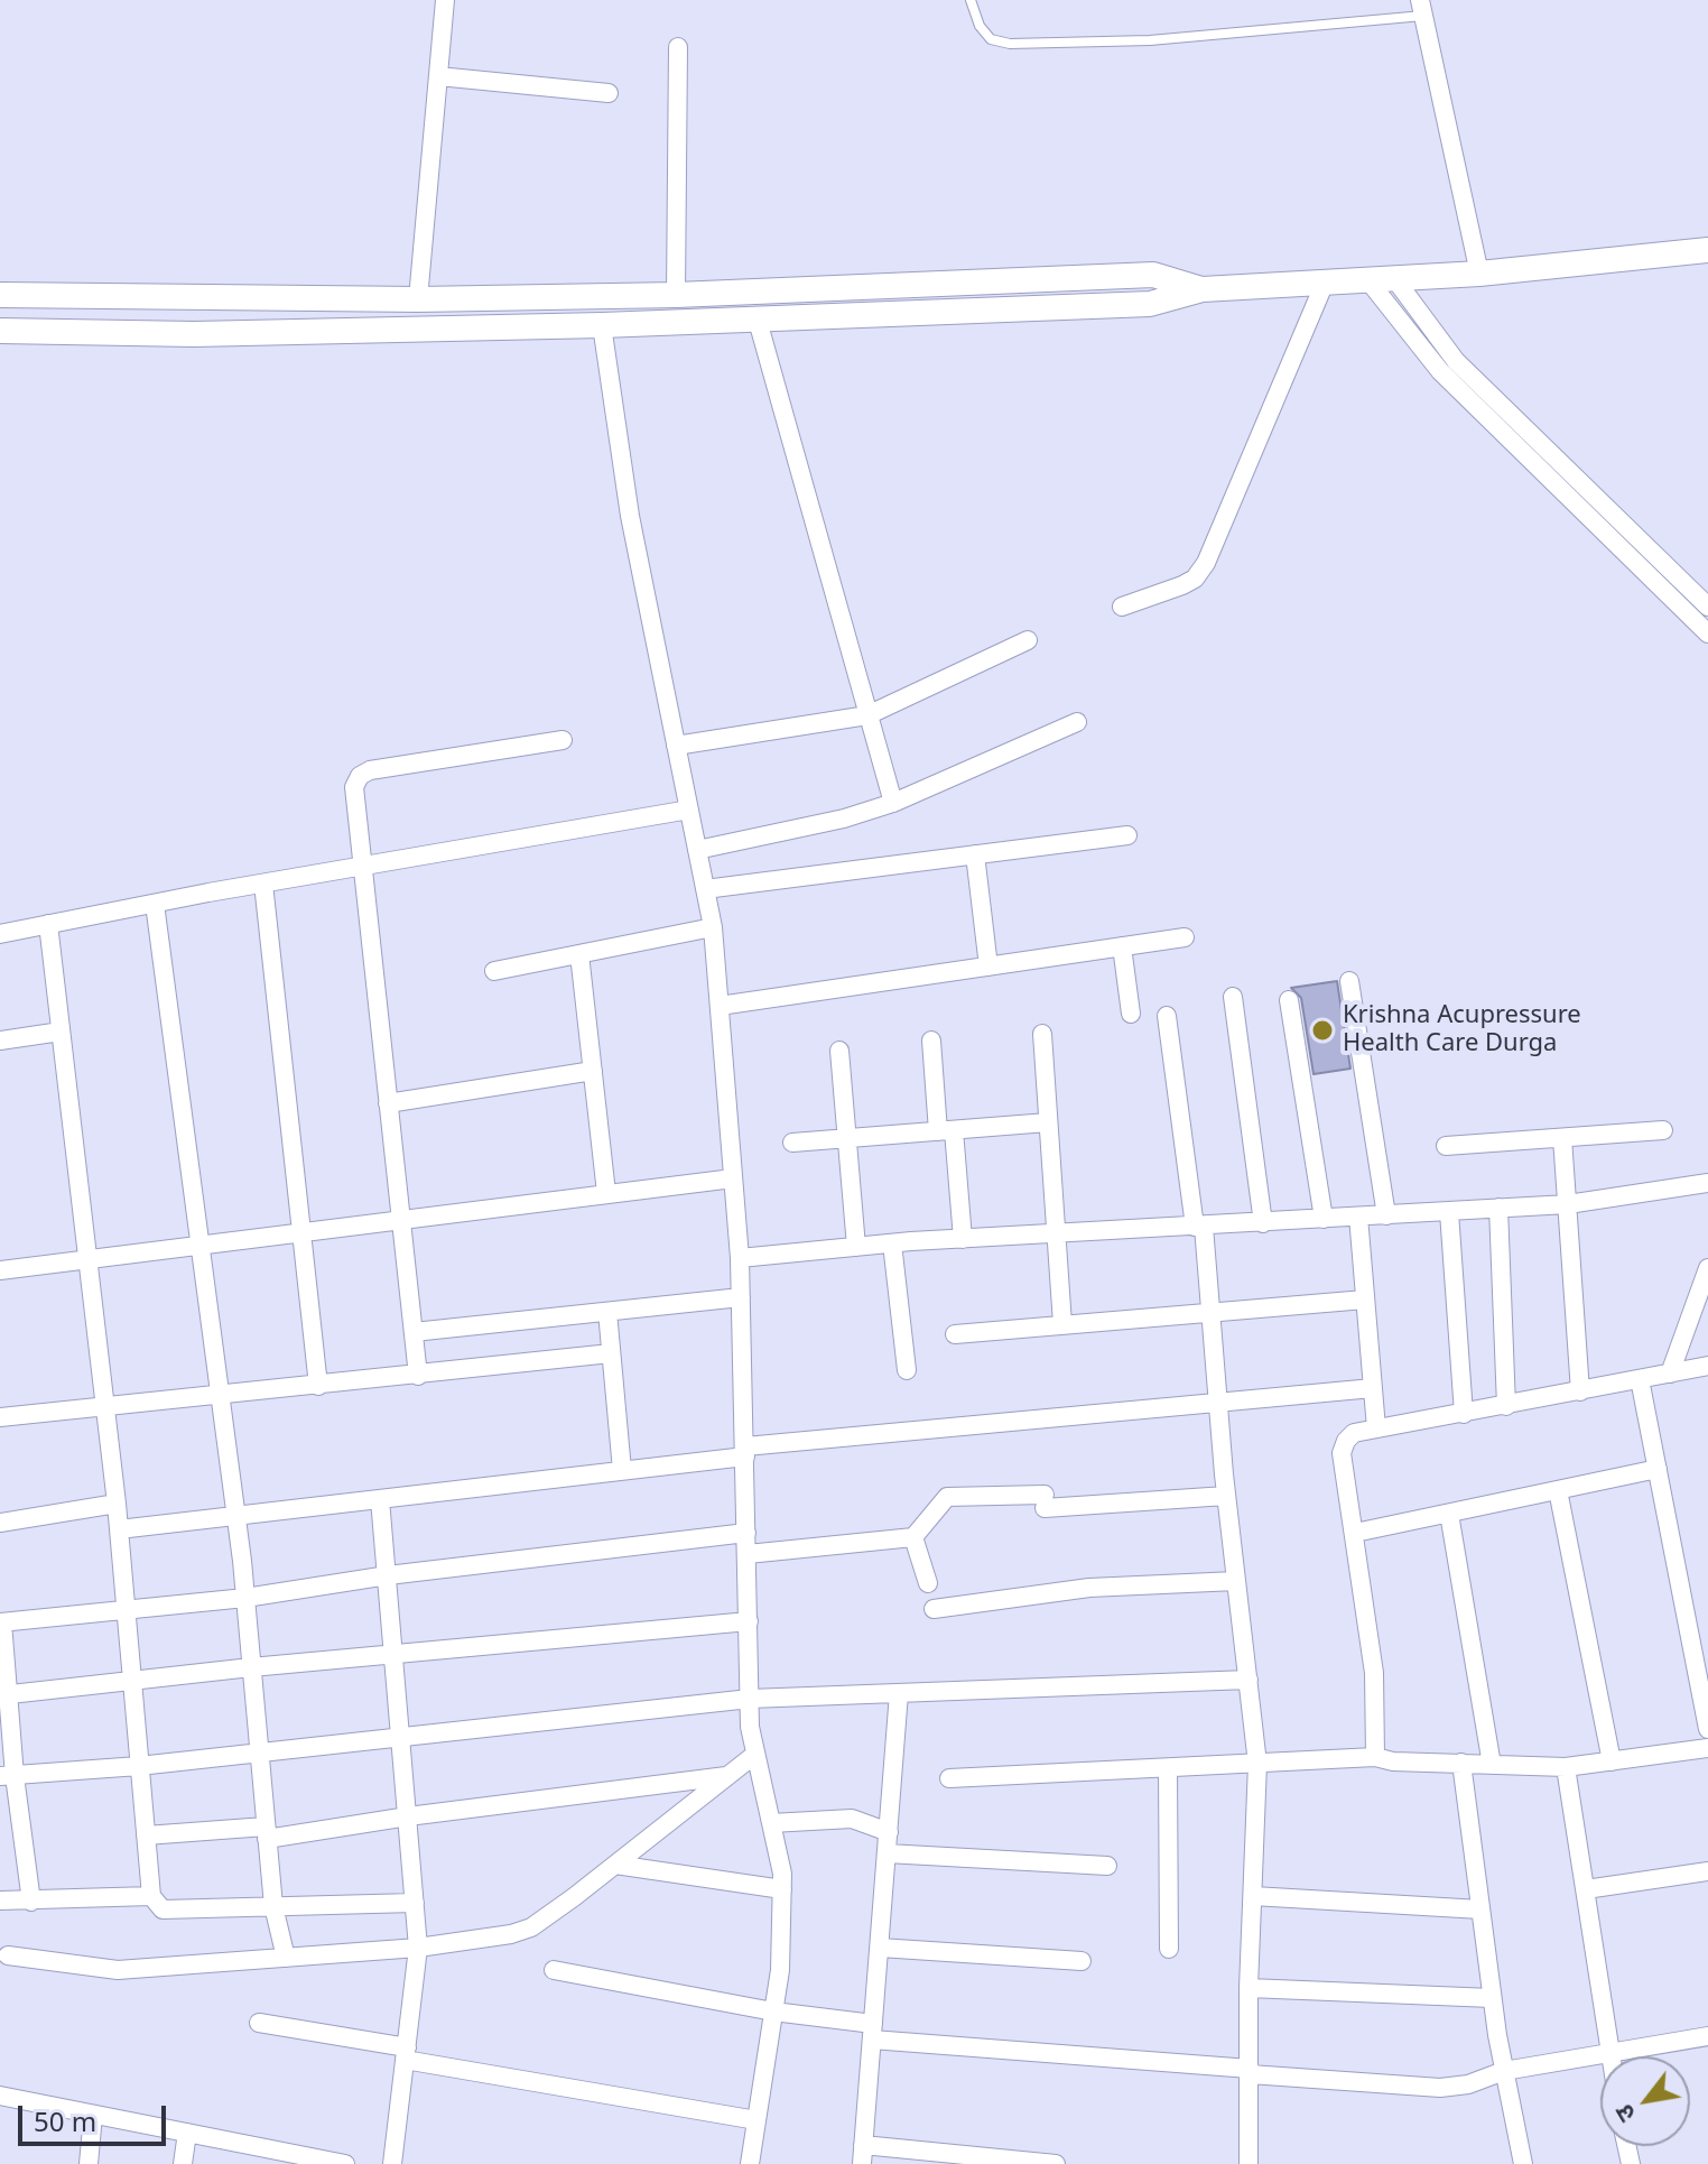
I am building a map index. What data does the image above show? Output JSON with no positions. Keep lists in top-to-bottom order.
{
  "places": ["Krishna Acupressure Health Care Durga"],
  "scale_bar": "50 m",
  "north": "bottom left"
}
